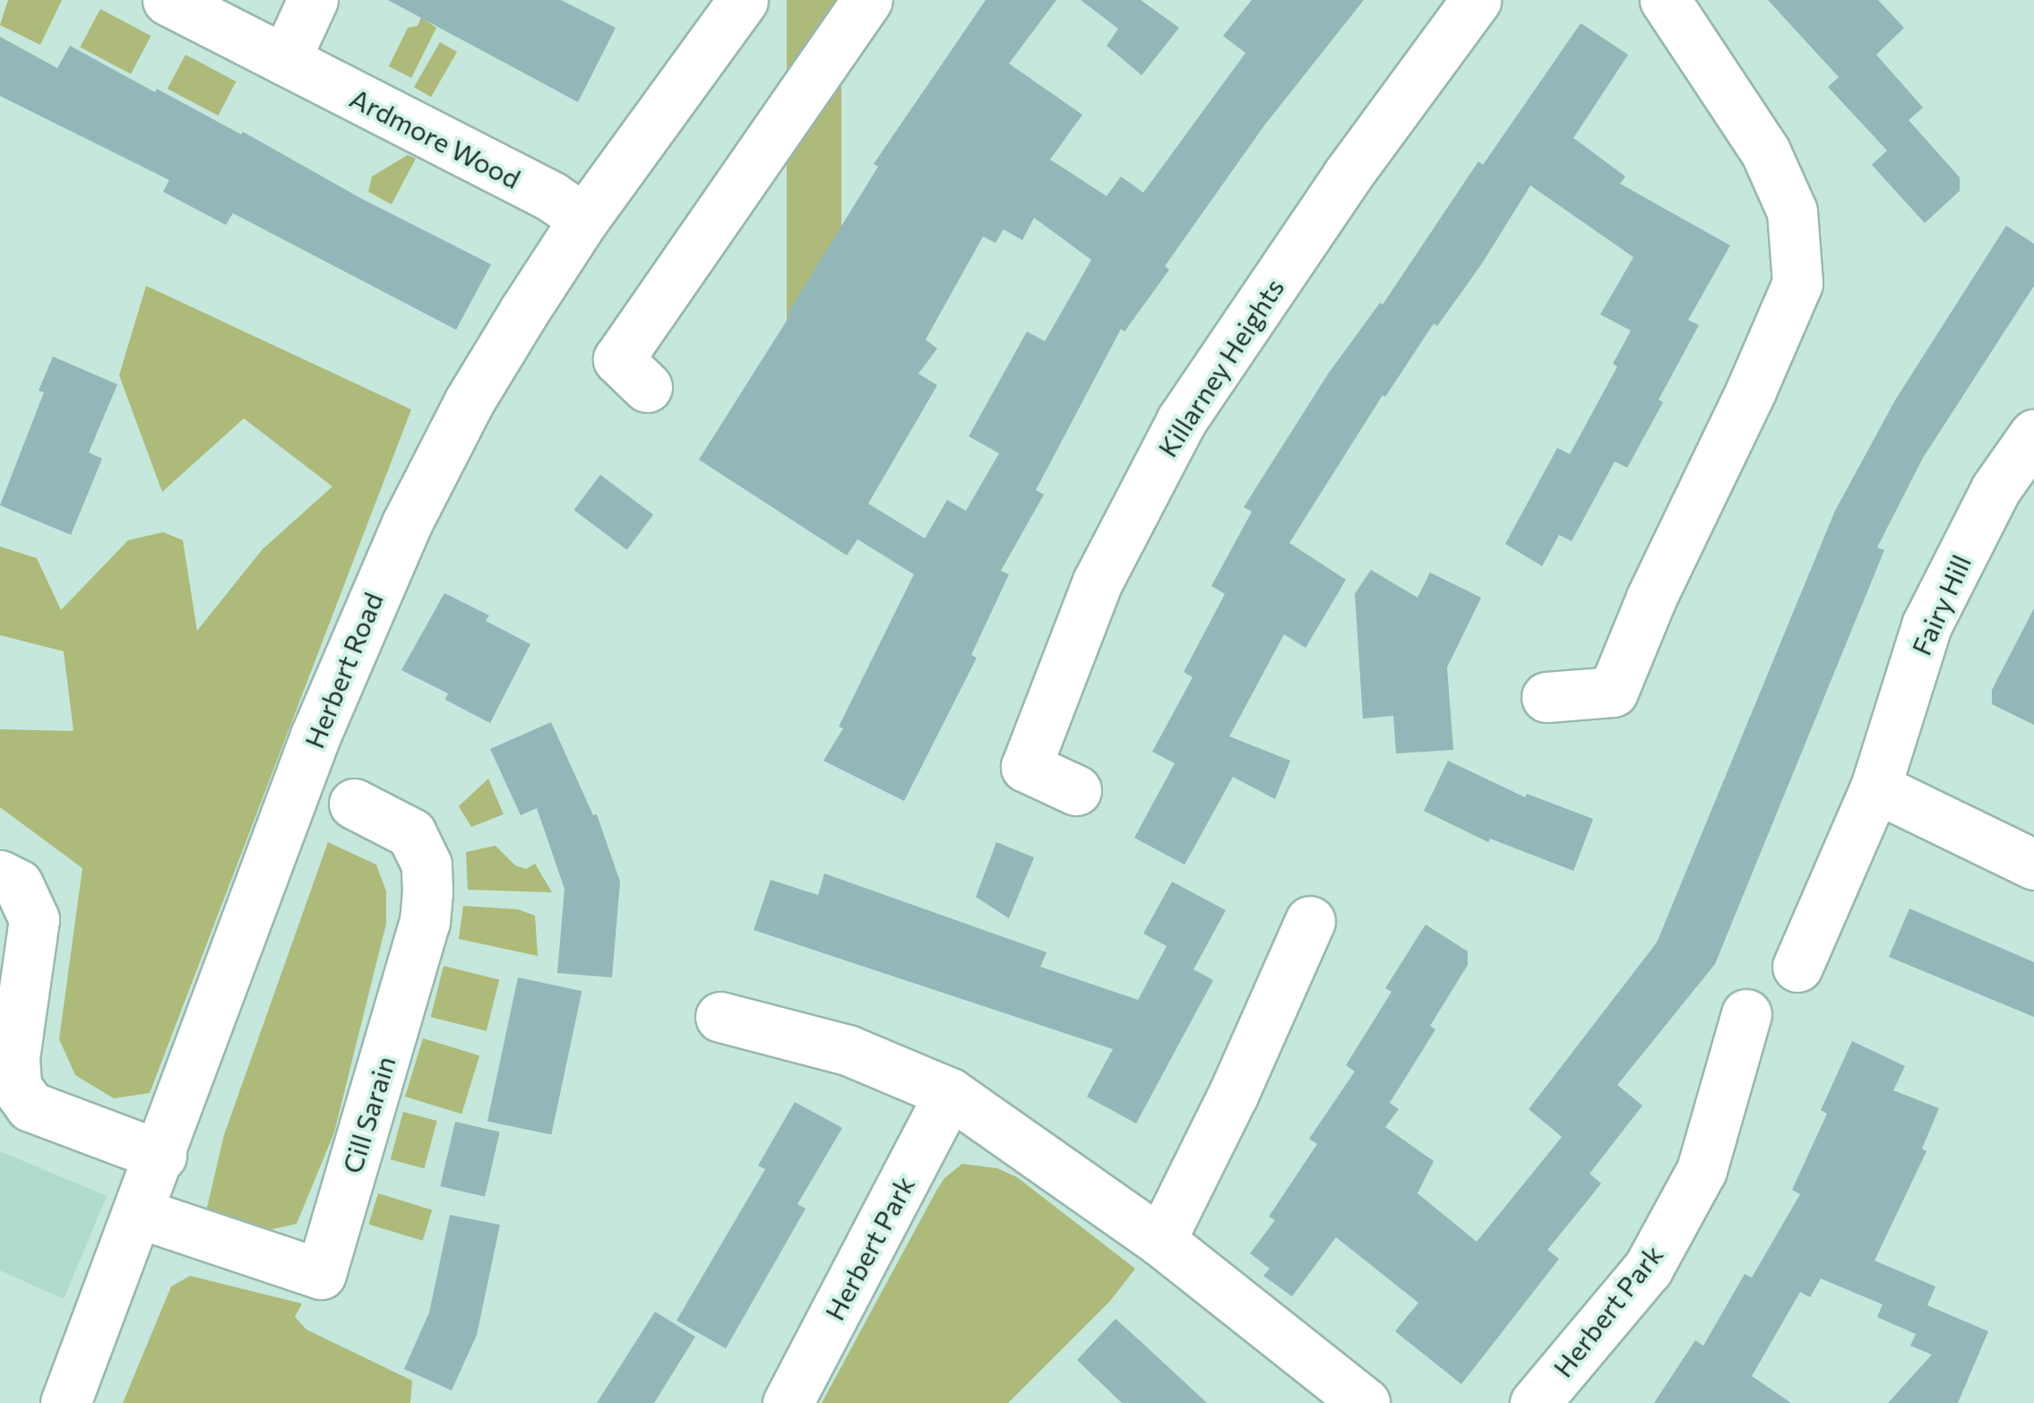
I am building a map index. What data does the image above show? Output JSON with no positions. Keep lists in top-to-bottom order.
{
  "streets": {
    "street": [
      "Ardmore Wood",
      "Killarney Heights",
      "Fairy Hill",
      "Herbert Road",
      "Cill Sarain",
      "Herbert Park"
    ]
  },
  "crossings": [
    ["Ardmore Wood", "Herbert Road"],
    ["Herbert Road", "Cill Sarain"]
  ]
}
